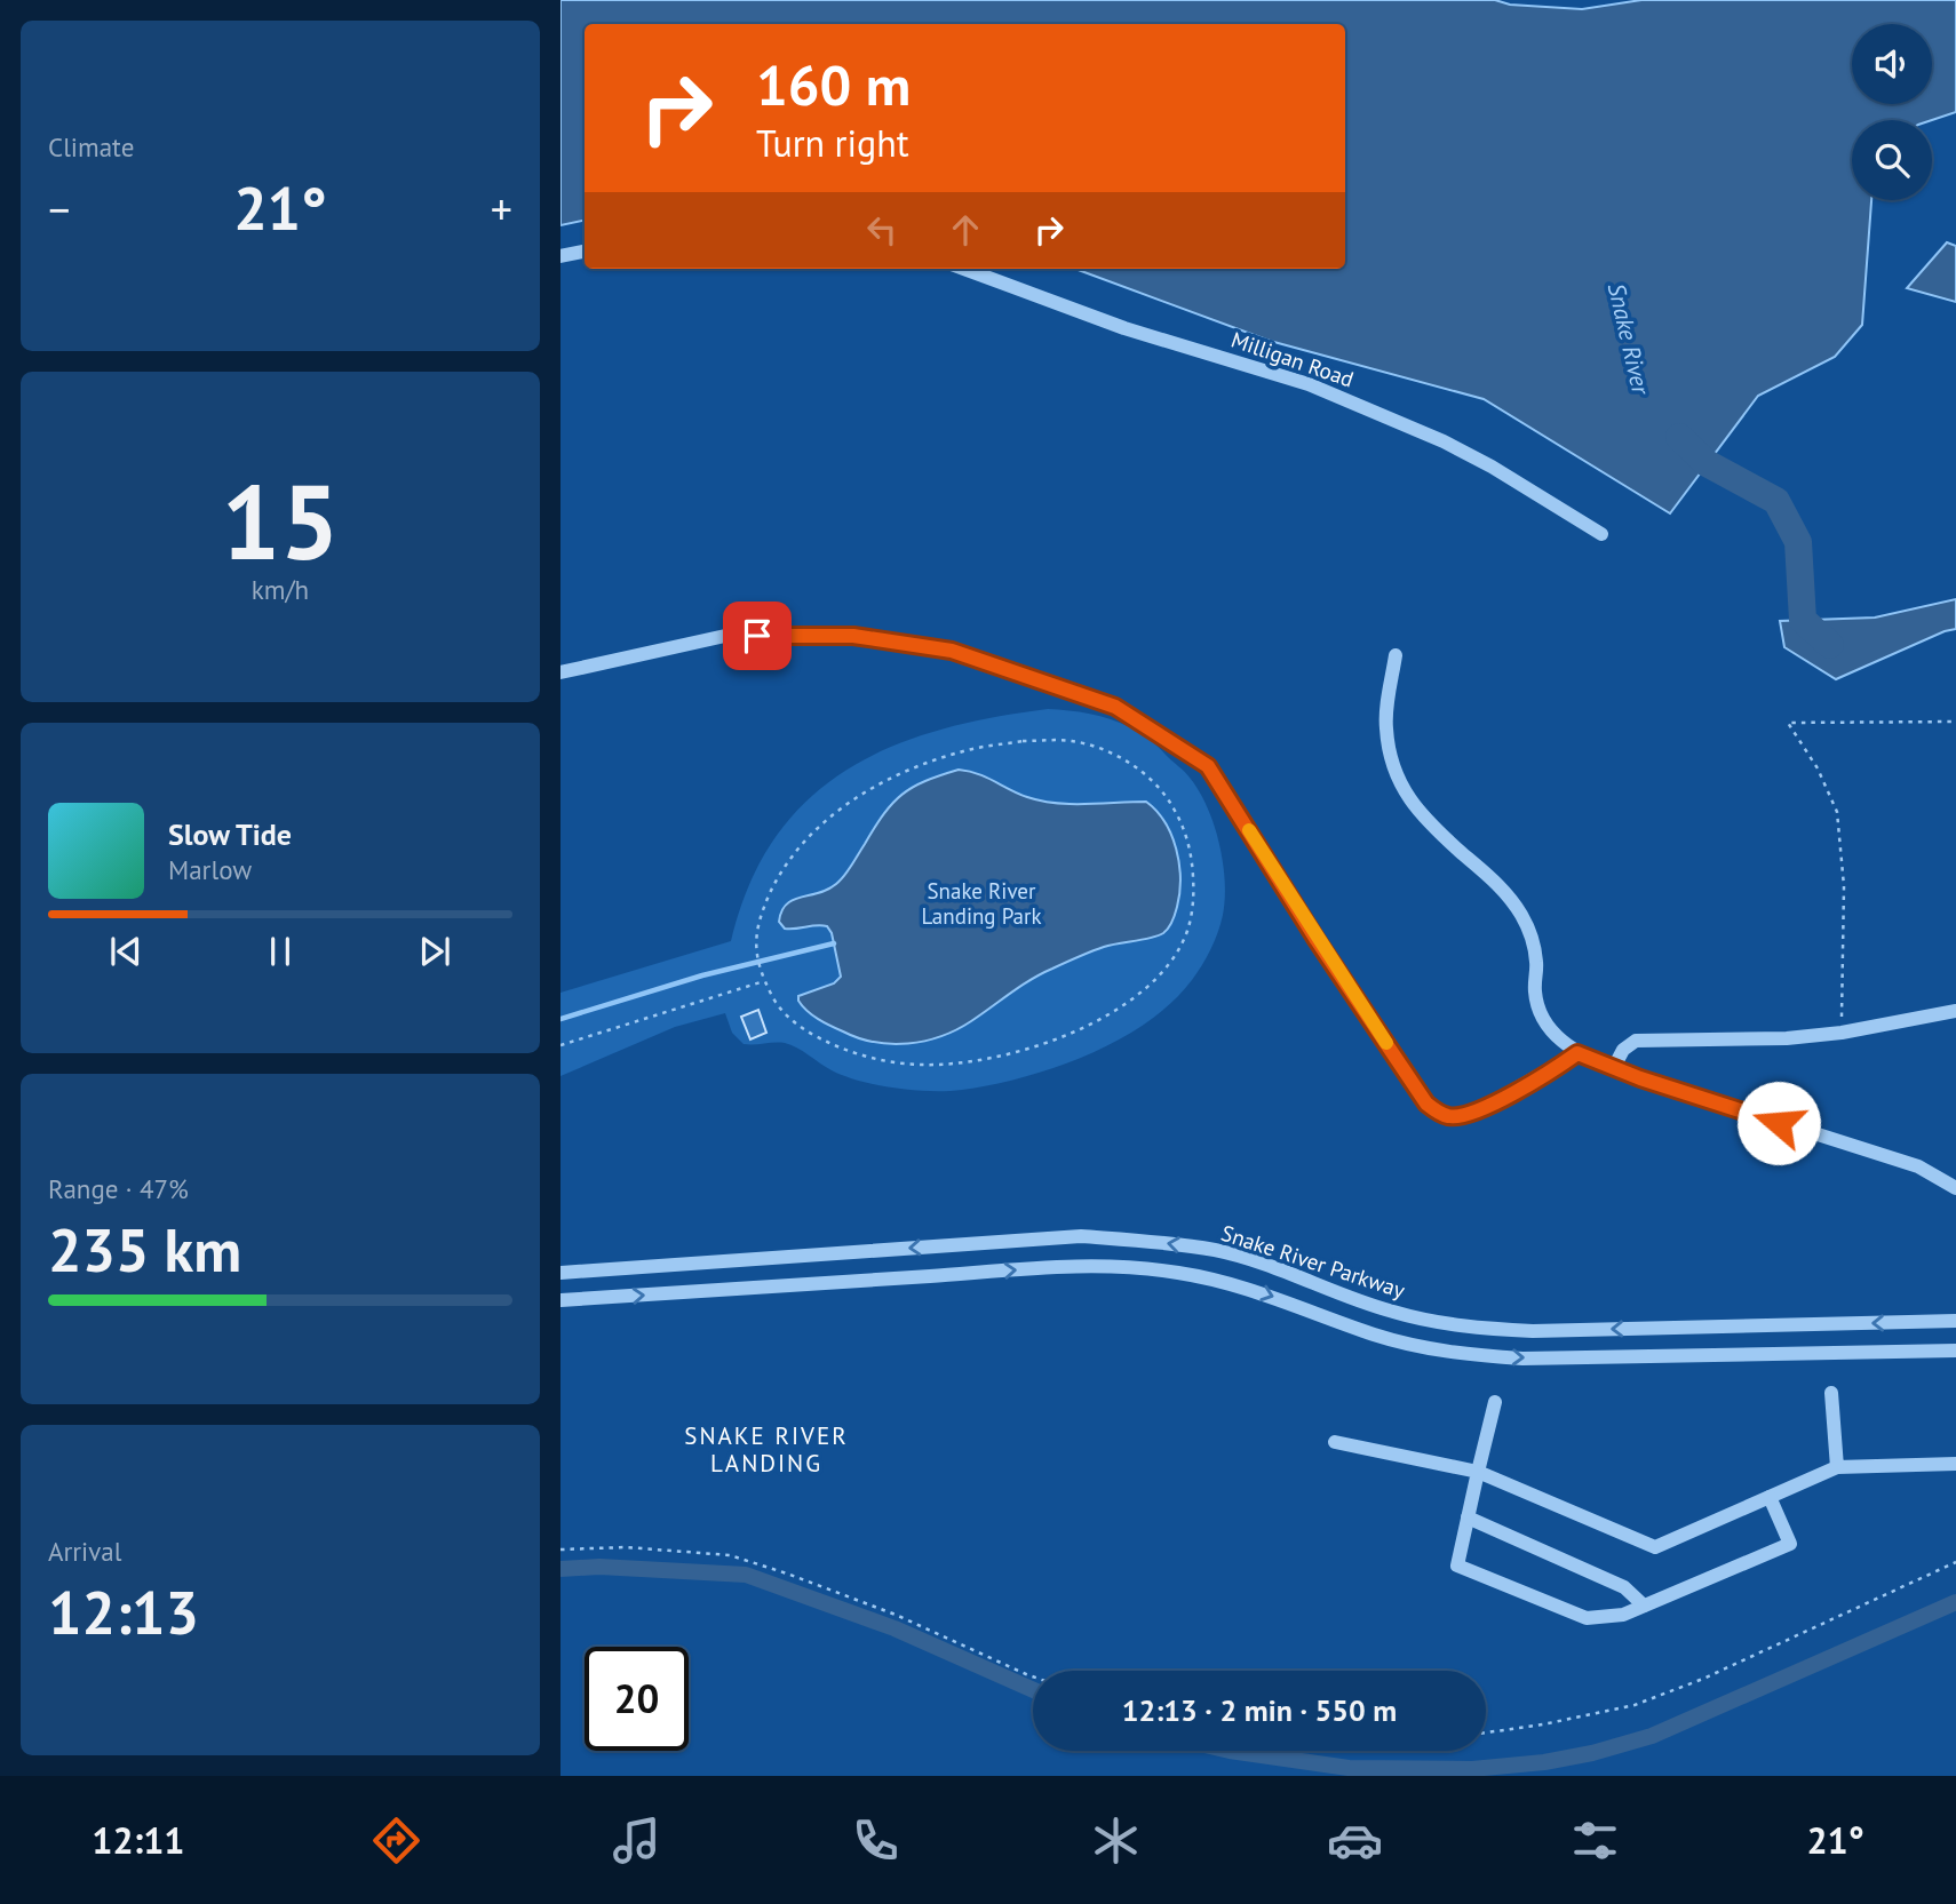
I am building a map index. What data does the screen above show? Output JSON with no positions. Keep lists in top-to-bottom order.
{
  "streets": {
    "street": ["Milligan Road", "Snake River Parkway"]
  },
  "districts": ["SNAKE RIVER LANDING"],
  "water": ["Snake River"],
  "parks": ["Snake River Landing Park"],
  "page": {
    "tile": [
      "Climate",
      ["15", "km/h"],
      ["Range · 47%", "235 km"],
      ["Arrival", "12:13"]
    ],
    "turn": ["160 m", "Turn right"],
    "heat": ["−", "21°", "+"],
    "song": ["Slow Tide", "Marlow"],
    "limit": "20",
    "trip": "12:13 · 2 min · 550 m",
    "tabs": ["12:11", "21°"]
  }
}
